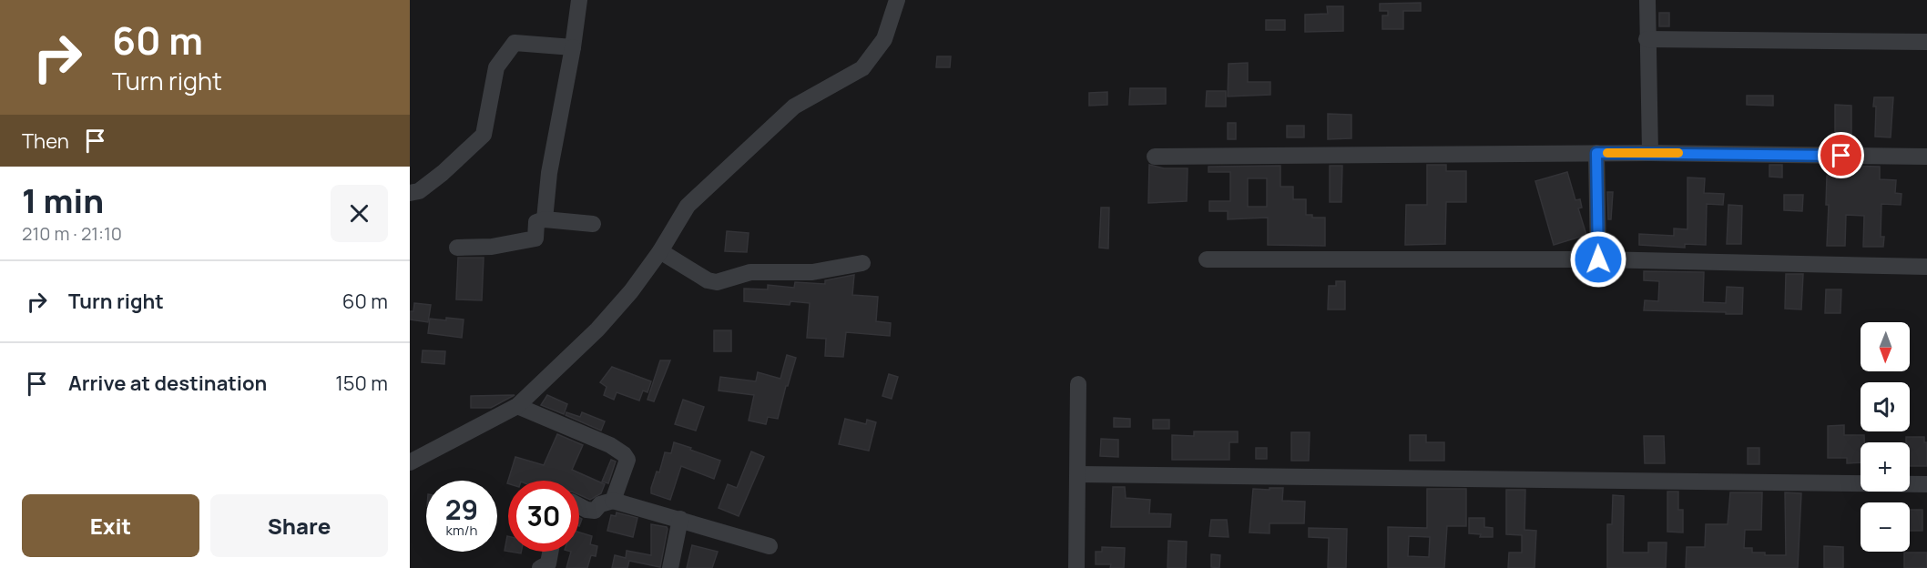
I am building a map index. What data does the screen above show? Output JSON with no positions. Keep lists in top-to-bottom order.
{
  "north": "bottom",
  "page": {
    "turn": ["60 m", "Turn right"],
    "then": "Then",
    "heading": ["1 min", "210 m · 21:10"],
    "list": [
      {
        "name": "Turn right",
        "value": "60 m"
      },
      {
        "name": "Arrive at destination",
        "value": "150 m"
      }
    ],
    "map_buttons": ["+", "−"],
    "speed": "29 km/h",
    "limit": "30",
    "buttons": ["Exit", "Share"]
  }
}
